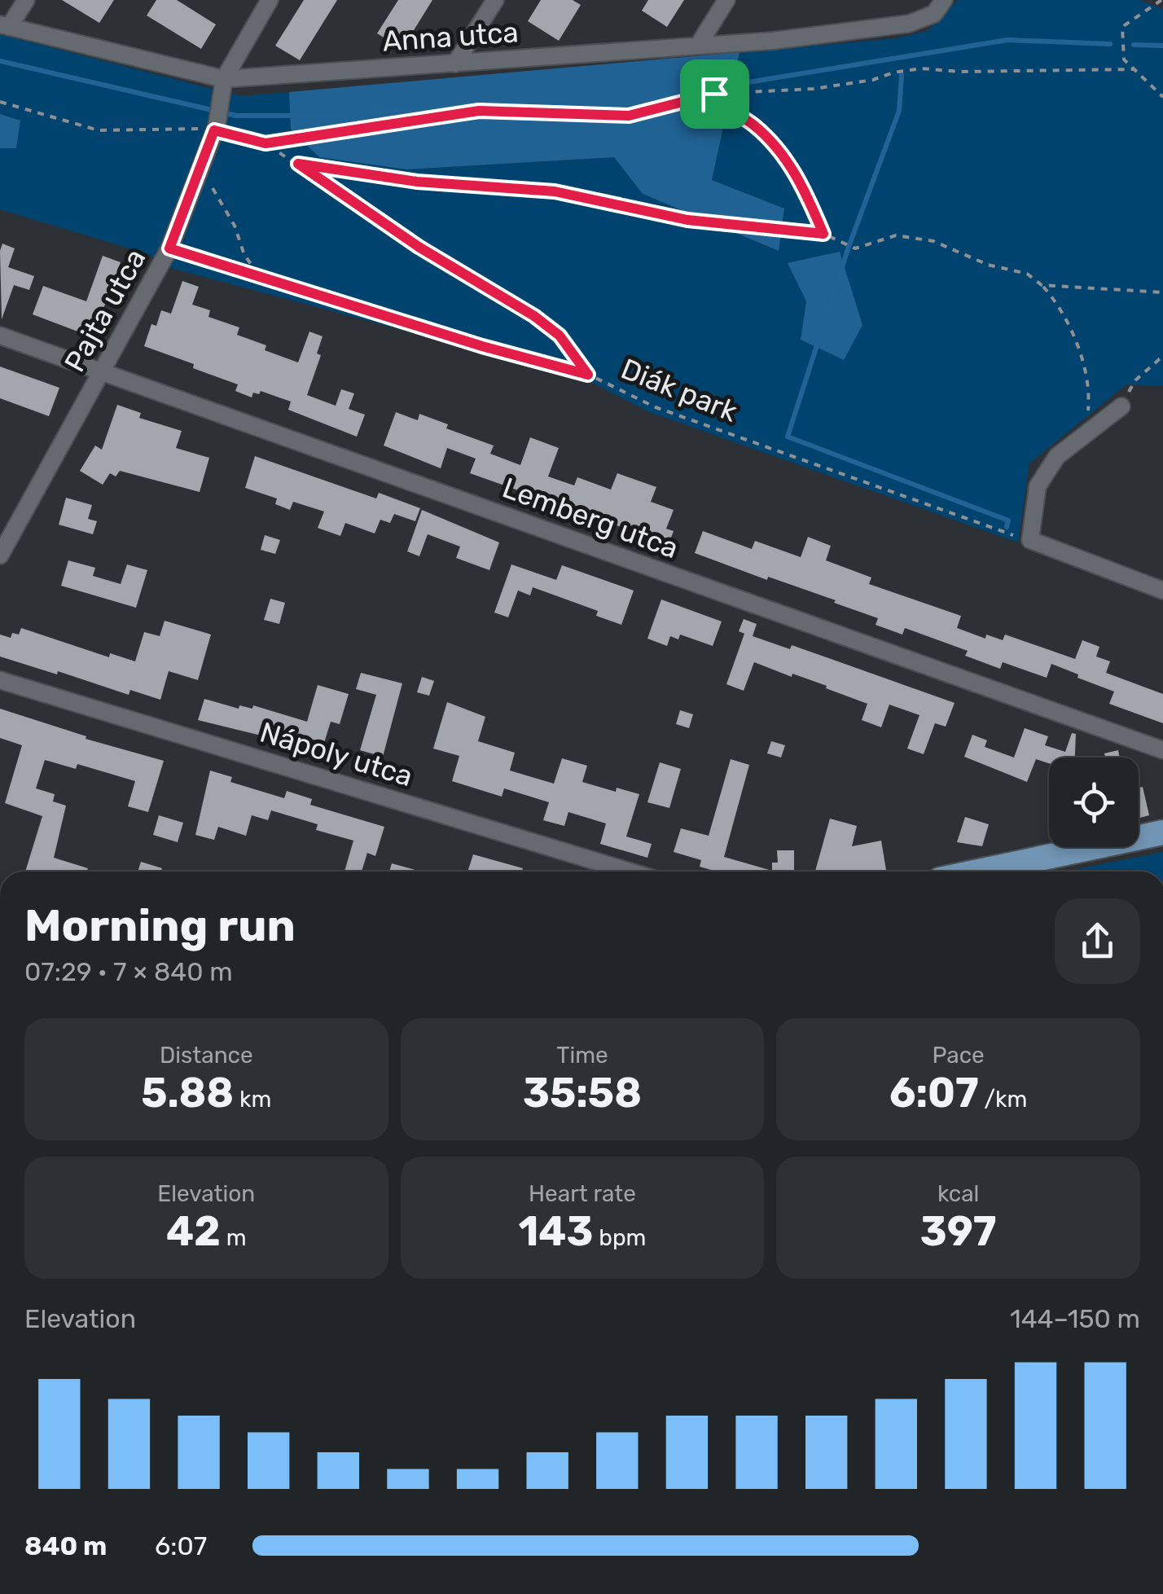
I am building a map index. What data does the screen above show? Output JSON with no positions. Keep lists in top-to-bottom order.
{
  "streets": {
    "street": [
      "Anna utca",
      "Pajta utca",
      "Lemberg utca",
      "Nápoly utca"
    ],
    "path": ["Diák park"]
  },
  "crossings": [
    ["Anna utca", "Pajta utca"],
    ["Pajta utca", "Diák park"],
    ["Pajta utca", "Lemberg utca"]
  ],
  "page": {
    "heading": ["Morning run", "07:29 · 7 × 840 m"],
    "stats": [
      ["Distance", "5.88 km"],
      ["Time", "35:58"],
      ["Pace", "6:07 /km"],
      ["Elevation", "42 m"],
      ["Heart rate", "143 bpm"],
      ["kcal", "397"]
    ],
    "chart": ["Elevation", "144–150 m"],
    "list": [
      {
        "name": "840 m",
        "note": "6:07"
      }
    ]
  }
}
